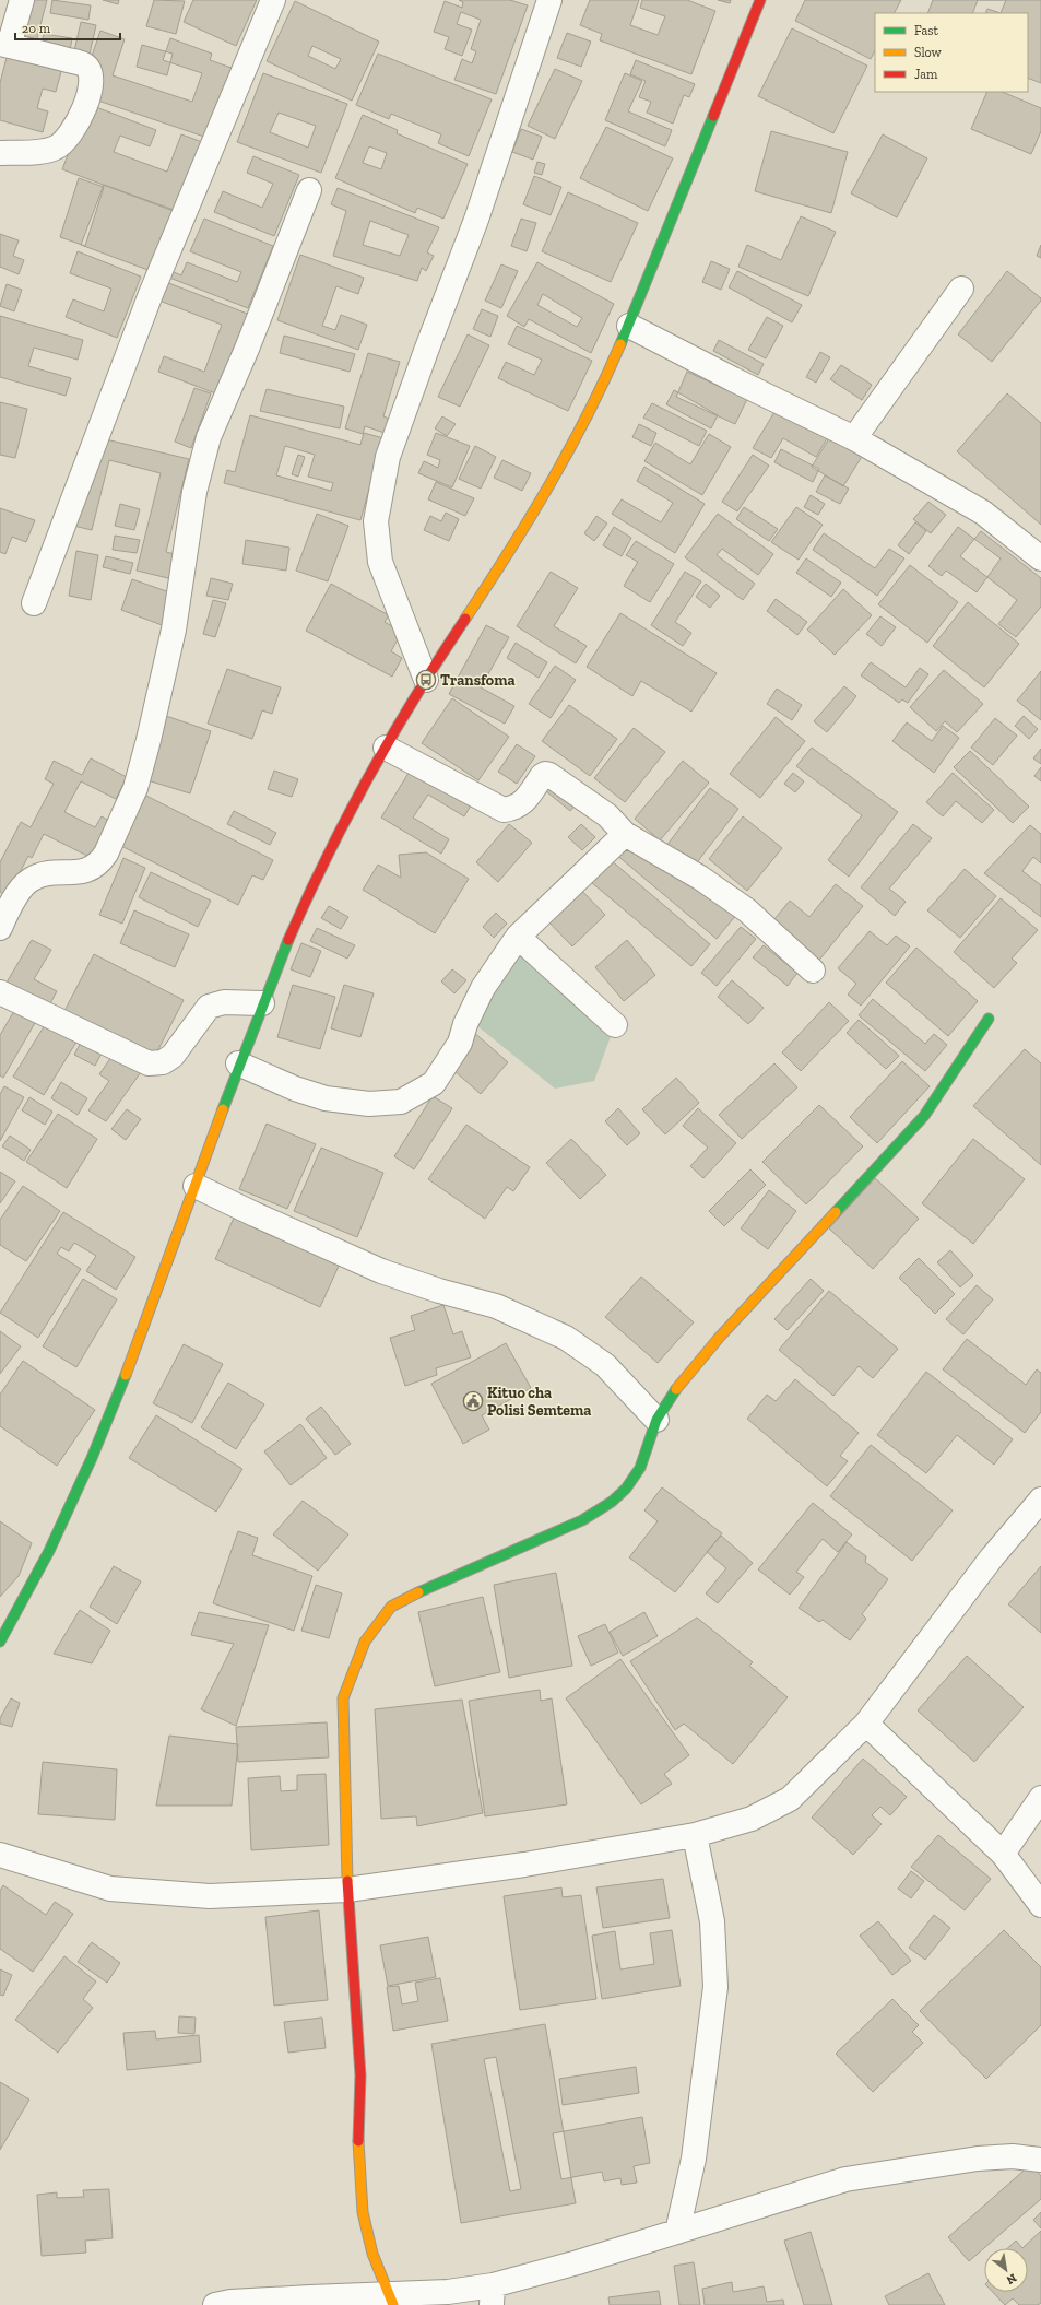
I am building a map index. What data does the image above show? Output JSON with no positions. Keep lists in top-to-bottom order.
{
  "places": {
    "bus stop": ["Transfoma"],
    "public building": ["Kituo cha Polisi Semtema"]
  },
  "legend": ["Fast", "Slow", "Jam"],
  "scale_bar": "20 m",
  "north": "bottom right"
}
